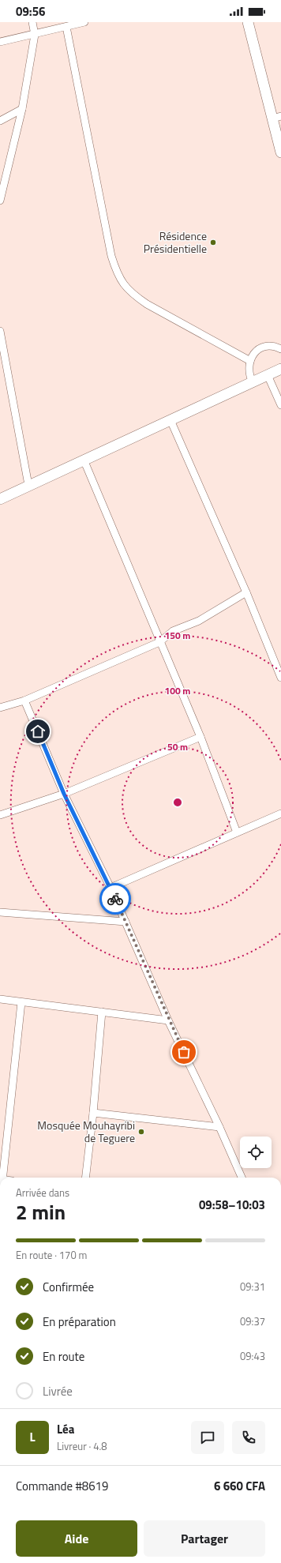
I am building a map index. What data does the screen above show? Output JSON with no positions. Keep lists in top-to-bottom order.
{
  "places": ["Résidence Présidentielle", "Mosquée Mouhayribi de Teguere"],
  "page": {
    "status": "09:56",
    "heading": ["2 min", "Arrivée dans", "09:58–10:03"],
    "panel": [
      "Léa",
      "Livreur · 4.8",
      "Commande #8619",
      "6 660 CFA"
    ],
    "bar": "En route · 170 m",
    "list": [
      ["Confirmée", "09:31"],
      ["En préparation", "09:37"],
      ["En route", "09:43"],
      "Livrée"
    ],
    "round": "L",
    "buttons": ["Aide", "Partager"]
  },
  "rings": ["150 m", "100 m", "50 m"]
}
